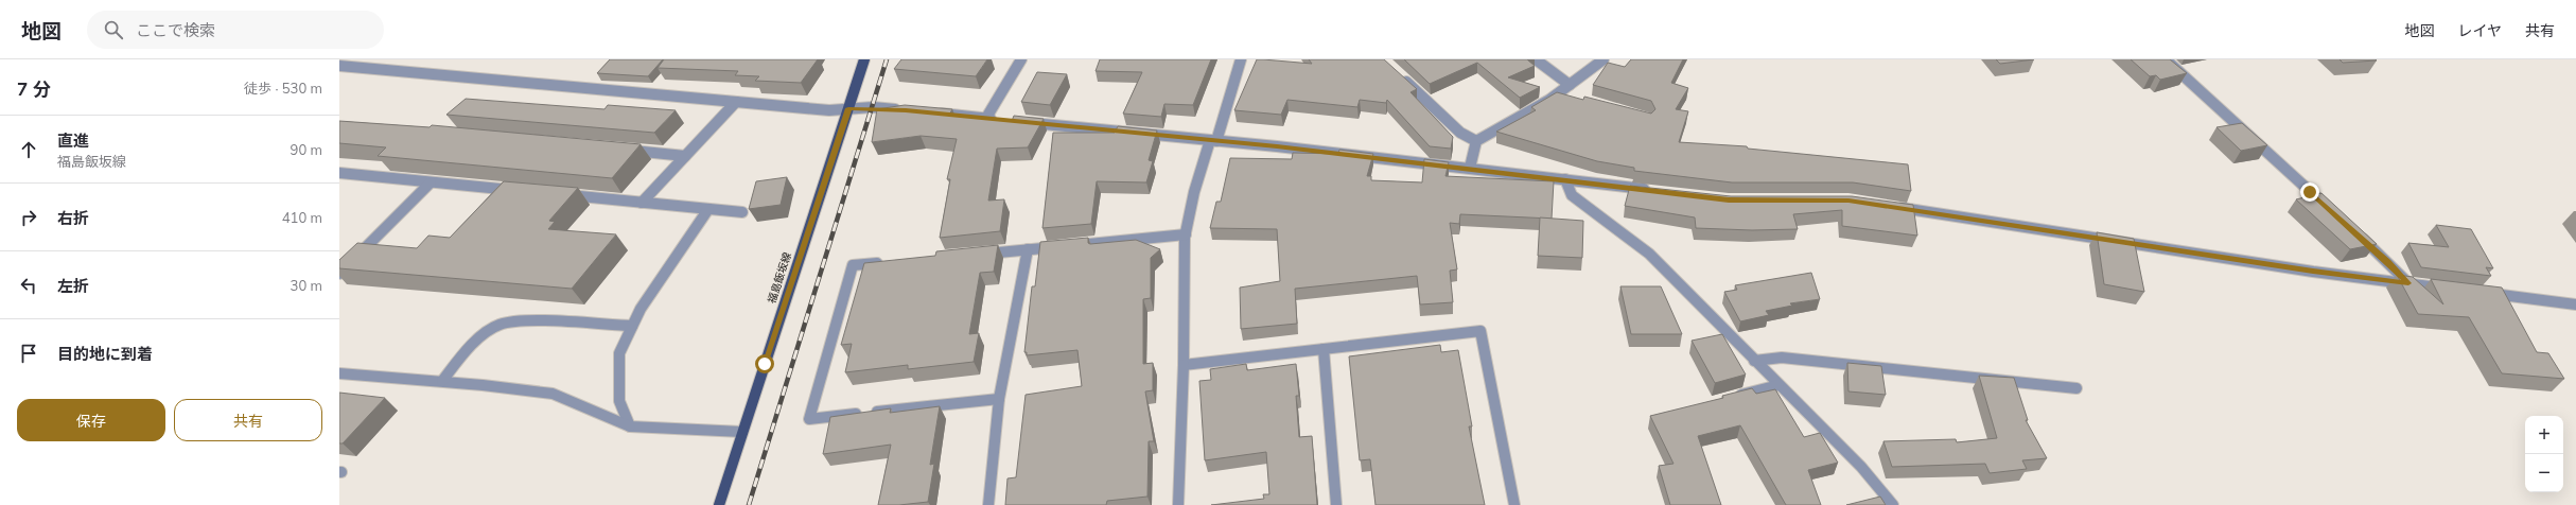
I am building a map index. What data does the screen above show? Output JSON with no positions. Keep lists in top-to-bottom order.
{
  "streets": {
    "main road": ["福島飯坂線"]
  },
  "page": {
    "header": "地図",
    "search": "ここで検索",
    "nav": ["地図", "レイヤ", "共有"],
    "heading": ["7 分", "徒歩 · 530 m"],
    "list": [
      ["直進", "福島飯坂線", "90 m"],
      ["右折", "410 m"],
      ["左折", "30 m"],
      "目的地に到着"
    ],
    "buttons": ["保存", "共有"],
    "map_buttons": ["+", "−"]
  }
}
